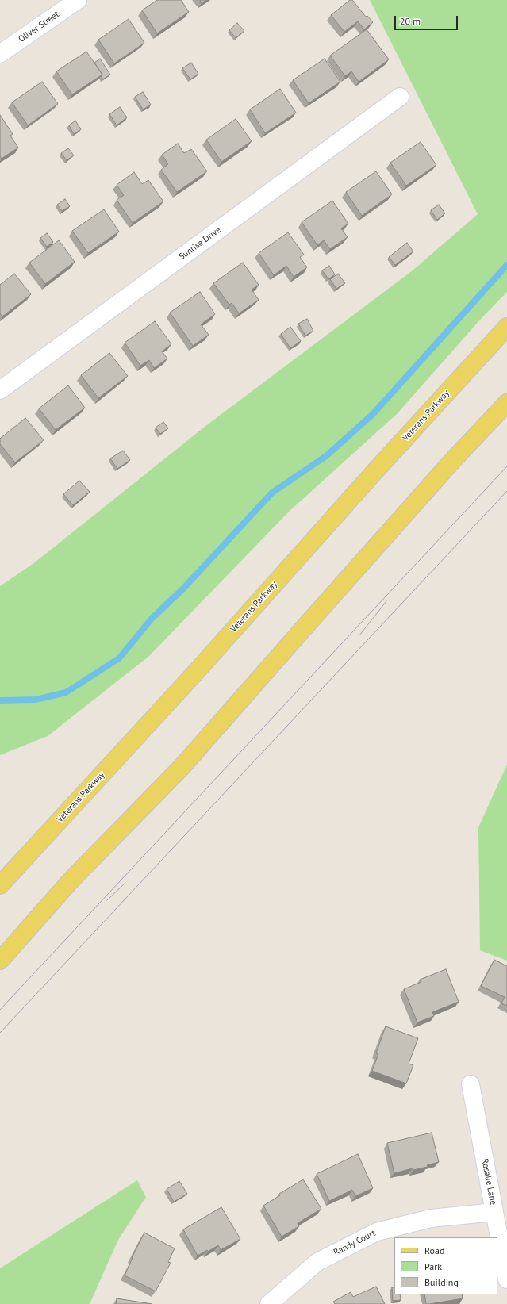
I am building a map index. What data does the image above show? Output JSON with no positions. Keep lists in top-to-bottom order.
{
  "streets": {
    "main road": ["Veterans Parkway"],
    "street": [
      "Oliver Street",
      "Sunrise Drive",
      "Rosalie Lane",
      "Randy Court"
    ]
  },
  "crossings": [
    ["Rosalie Lane", "Randy Court"]
  ],
  "legend": ["Road", "Park", "Building"],
  "scale_bar": "20 m"
}
